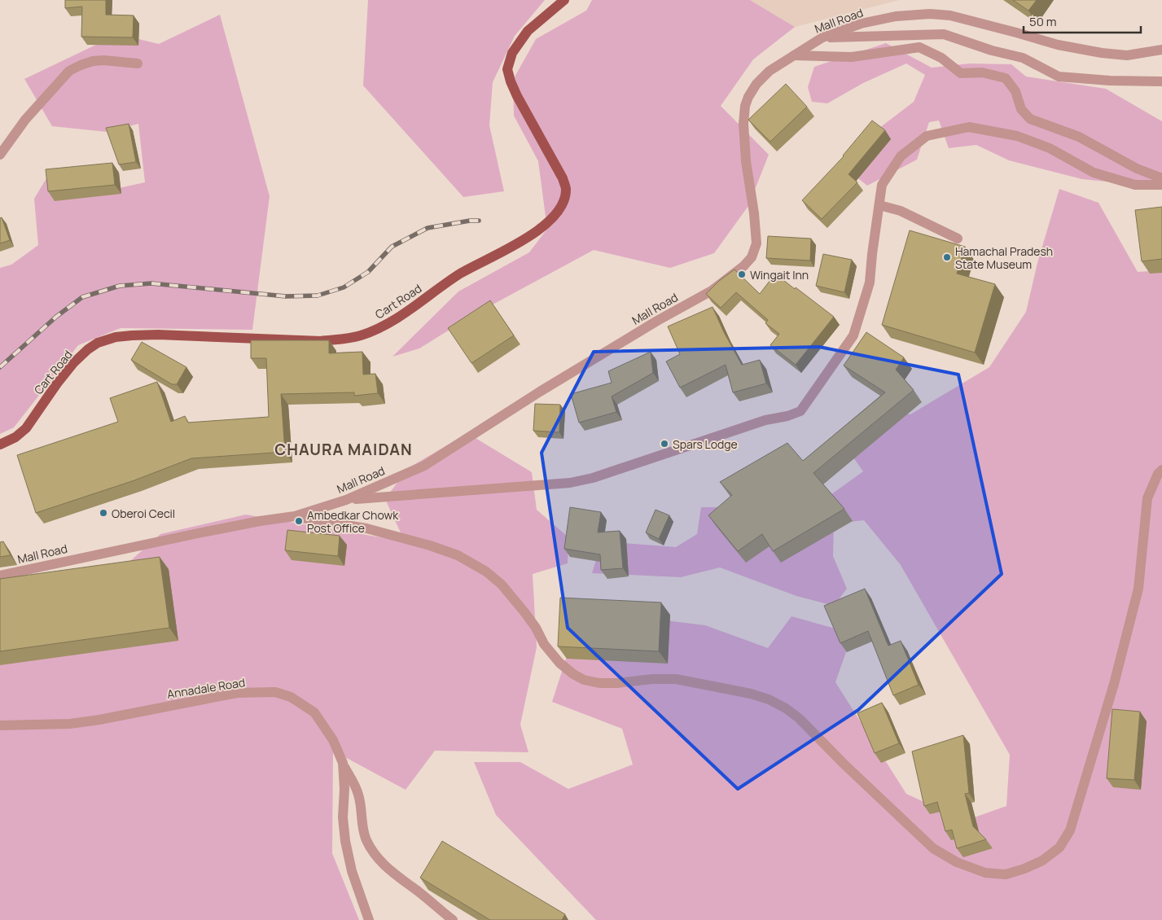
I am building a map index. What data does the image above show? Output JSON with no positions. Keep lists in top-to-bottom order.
{
  "streets": {
    "main road": ["Cart Road"],
    "street": ["Mall Road", "Annadale Road"]
  },
  "districts": ["CHAURA MAIDAN"],
  "places": [
    "Hamachal Pradesh State Museum",
    "Wingait Inn",
    "Spars Lodge",
    "Oberoi Cecil",
    "Ambedkar Chowk Post Office"
  ],
  "scale_bar": "50 m"
}
